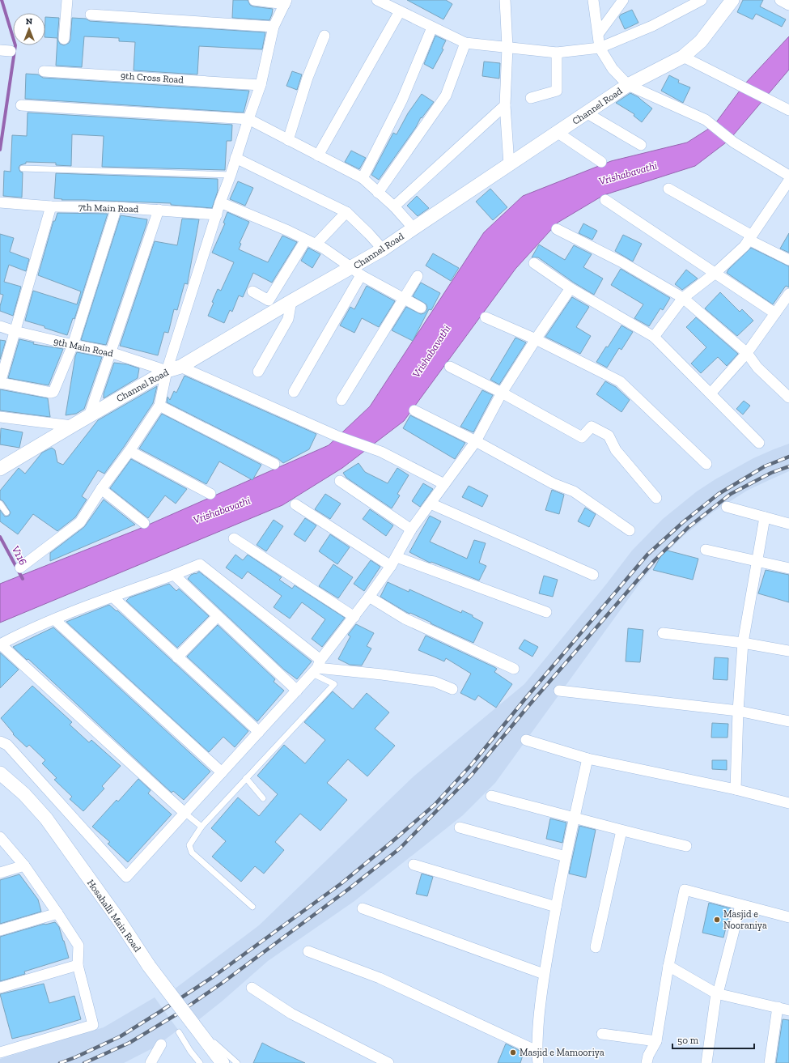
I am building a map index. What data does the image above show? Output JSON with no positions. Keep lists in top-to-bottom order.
{
  "streets": {
    "street": [
      "9th Cross Road",
      "Channel Road",
      "7th Main Road",
      "9th Main Road",
      "Hosahalli Main Road"
    ]
  },
  "crossings": [
    ["Channel Road", "9th Main Road"]
  ],
  "water": ["Vrishabavathi", "V116"],
  "places": ["Masjid e Nooraniya", "Masjid e Mamooriya"],
  "scale_bar": "50 m",
  "north": "top"
}
